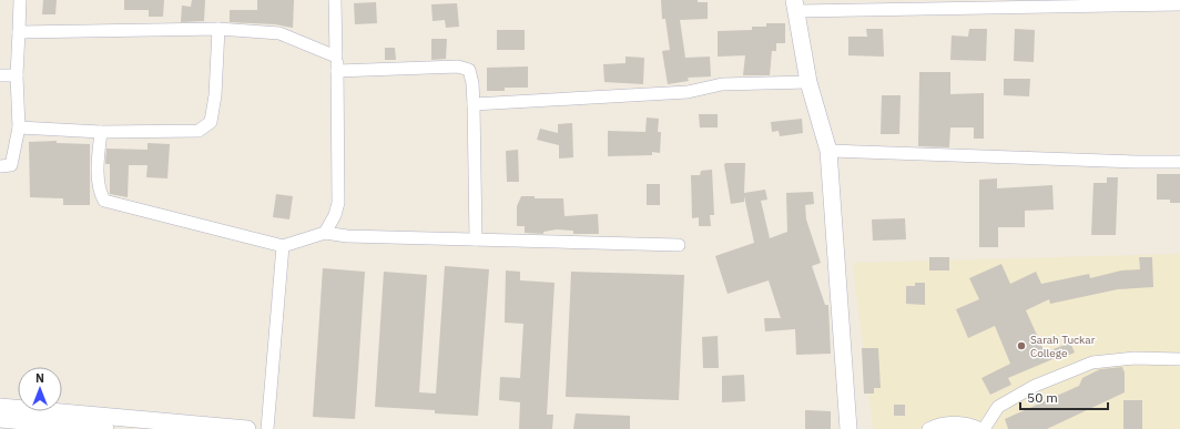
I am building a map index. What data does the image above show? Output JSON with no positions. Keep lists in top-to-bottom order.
{
  "places": ["Sarah Tuckar College"],
  "scale_bar": "50 m",
  "north": "top"
}
